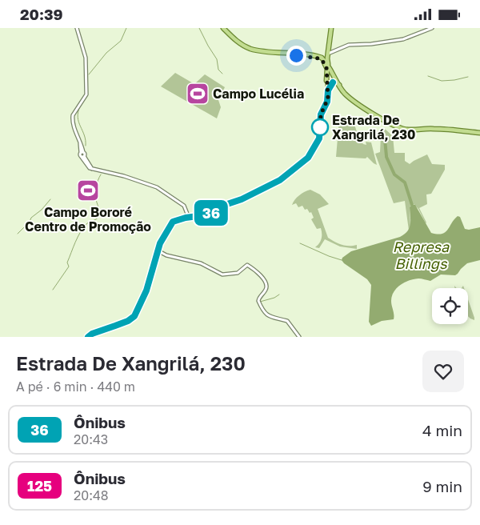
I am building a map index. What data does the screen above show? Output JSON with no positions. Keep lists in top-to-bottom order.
{
  "water": ["Represa Billings"],
  "places": {
    "sports": ["Campo Lucélia", "Campo Bororé Centro de Promoção"],
    "other": ["Estrada De Xangrilá, 230"]
  },
  "lines": ["bus line 36"],
  "page": {
    "status": "20:39",
    "on_map": "36",
    "heading": ["Estrada De Xangrilá, 230", "A pé · 6 min · 440 m"],
    "list": [
      {
        "mark": "36",
        "name": "Ônibus",
        "note": "20:43",
        "value": "4 min"
      },
      {
        "mark": "125",
        "name": "Ônibus",
        "note": "20:48",
        "value": "9 min"
      }
    ]
  }
}
